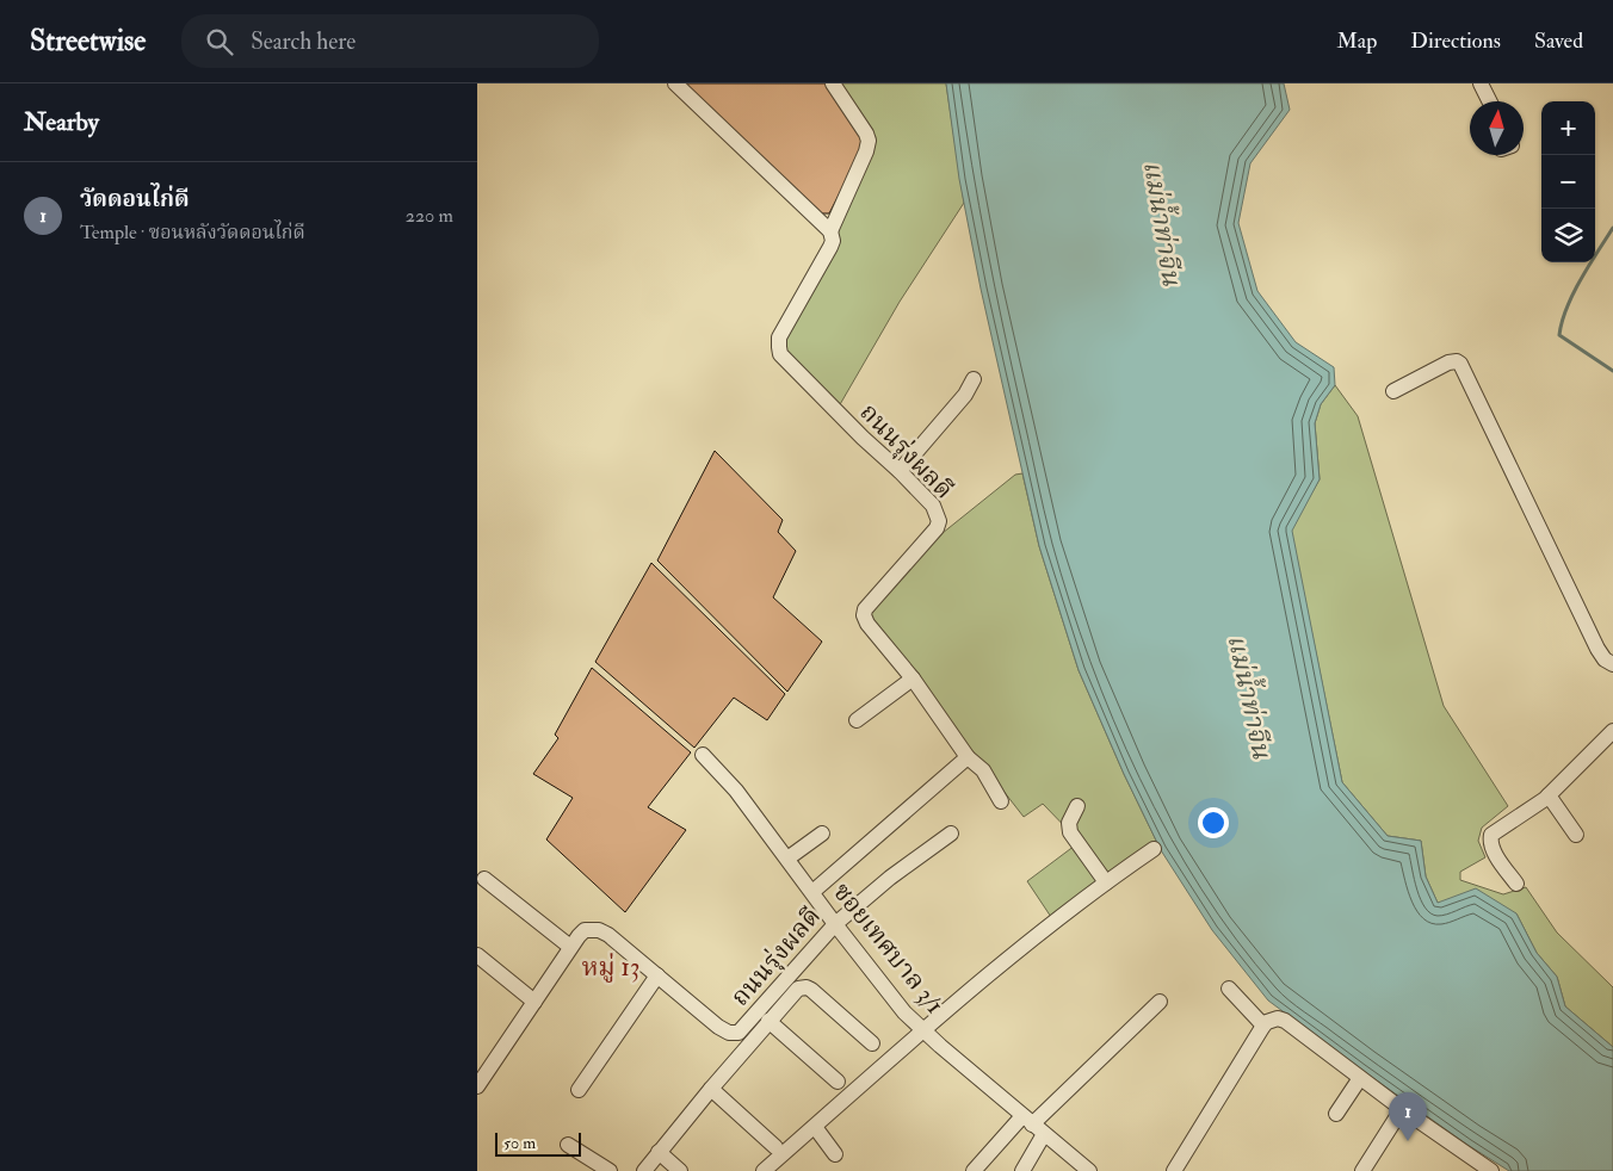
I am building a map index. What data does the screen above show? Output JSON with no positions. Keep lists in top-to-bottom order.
{
  "streets": {
    "street": ["ถนนรุ่งผลดี", "ซอยเทศบาล 3/1"]
  },
  "crossings": [
    ["ถนนรุ่งผลดี", "ซอยเทศบาล 3/1"]
  ],
  "districts": ["หมู่ 13"],
  "water": ["แม่น้ำท่าจีน"],
  "scale_bar": "50 m",
  "north": "top",
  "page": {
    "header": "Streetwise",
    "search": "Search here",
    "nav": ["Map", "Directions", "Saved"],
    "heading": "Nearby",
    "map_buttons": ["+", "−"],
    "list": [
      {
        "mark": "1",
        "name": "วัดดอนไก่ดี",
        "note": "Temple · ซอนหลังวัดดอนไก่ดี",
        "value": "220 m"
      }
    ],
    "pins": "1",
    "scale": "50 m"
  }
}
